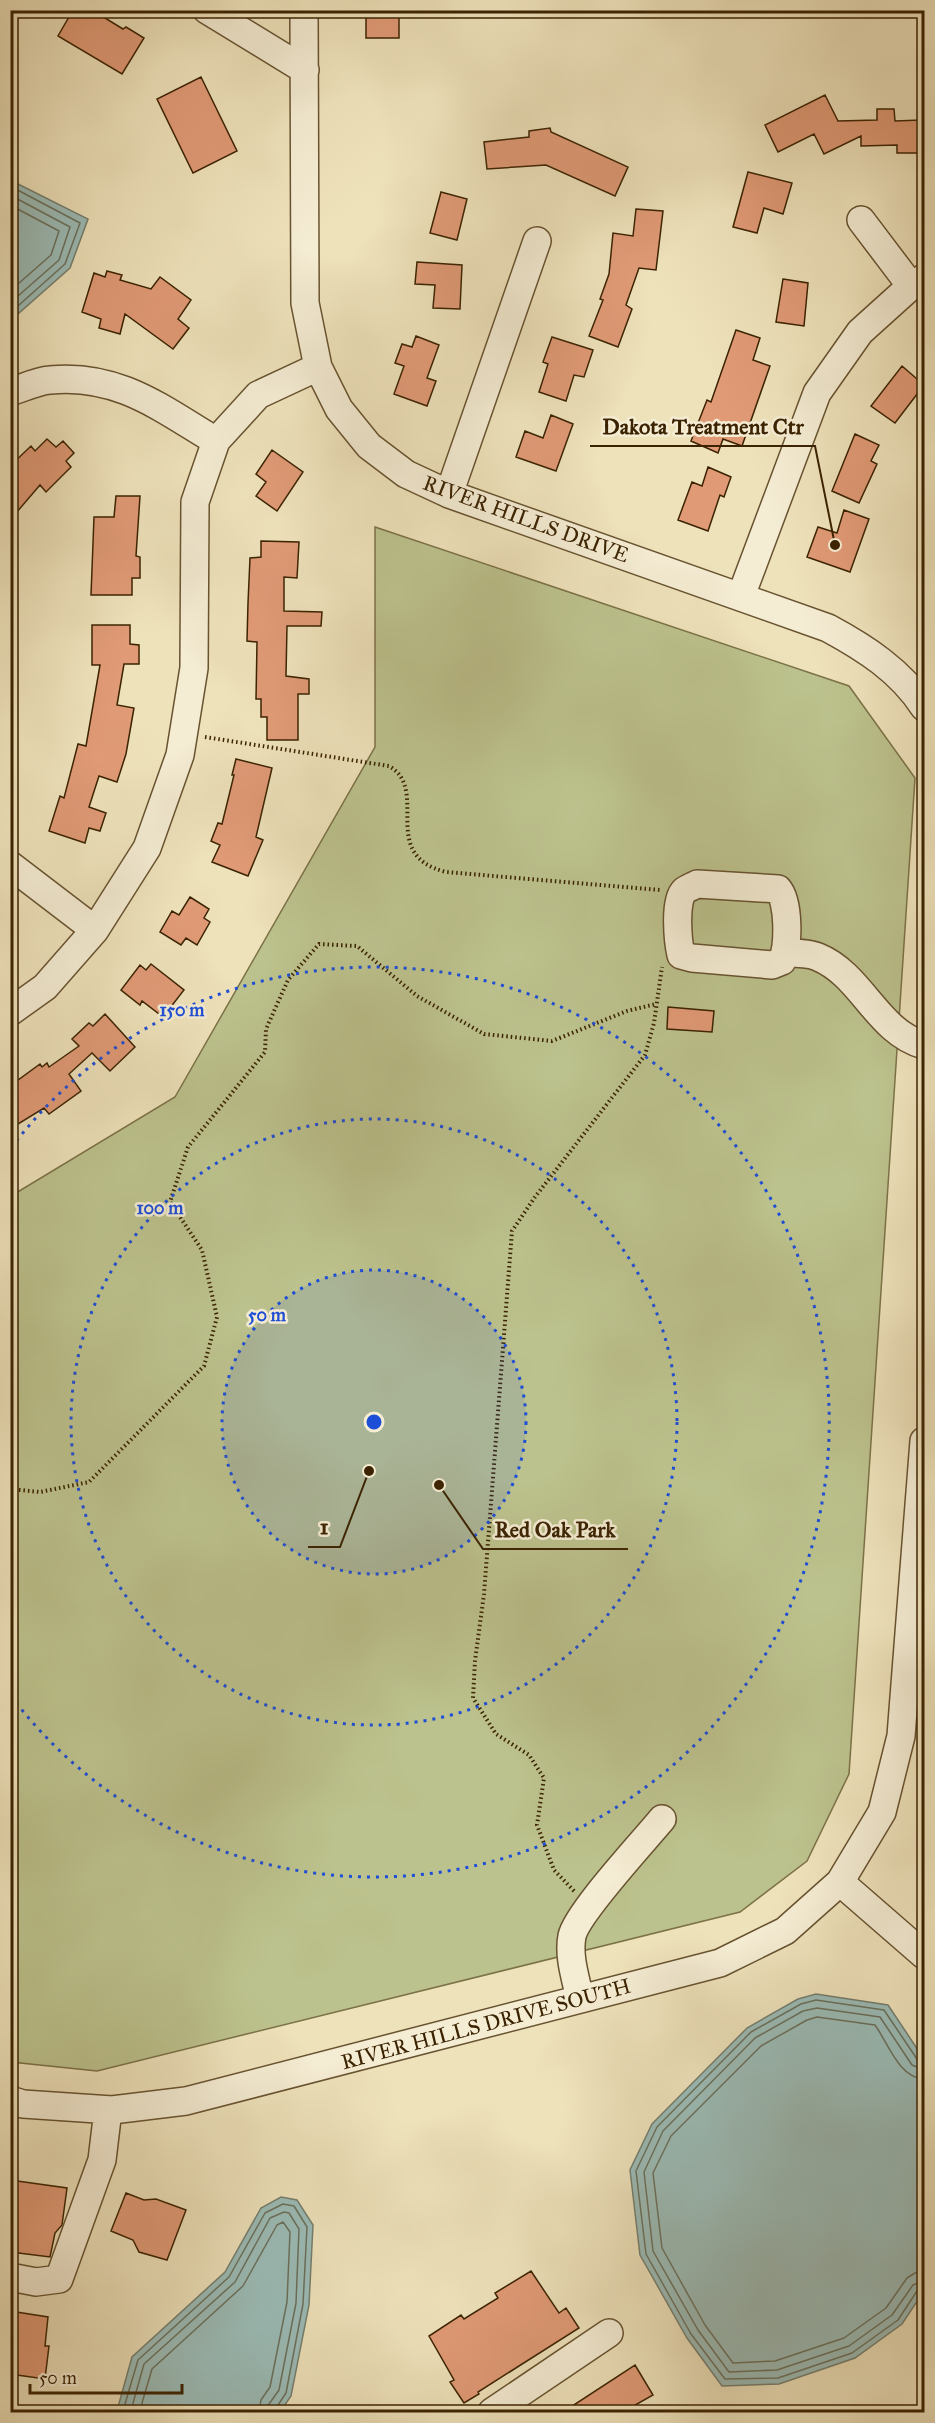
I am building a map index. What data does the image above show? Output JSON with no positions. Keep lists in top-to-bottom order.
{
  "streets": {
    "street": ["RIVER HILLS DRIVE", "RIVER HILLS DRIVE SOUTH"]
  },
  "places": ["Dakota Treatment Ctr", "1", "Red Oak Park"],
  "scale_bar": "50 m",
  "rings": ["150 m", "100 m", "50 m"]
}
